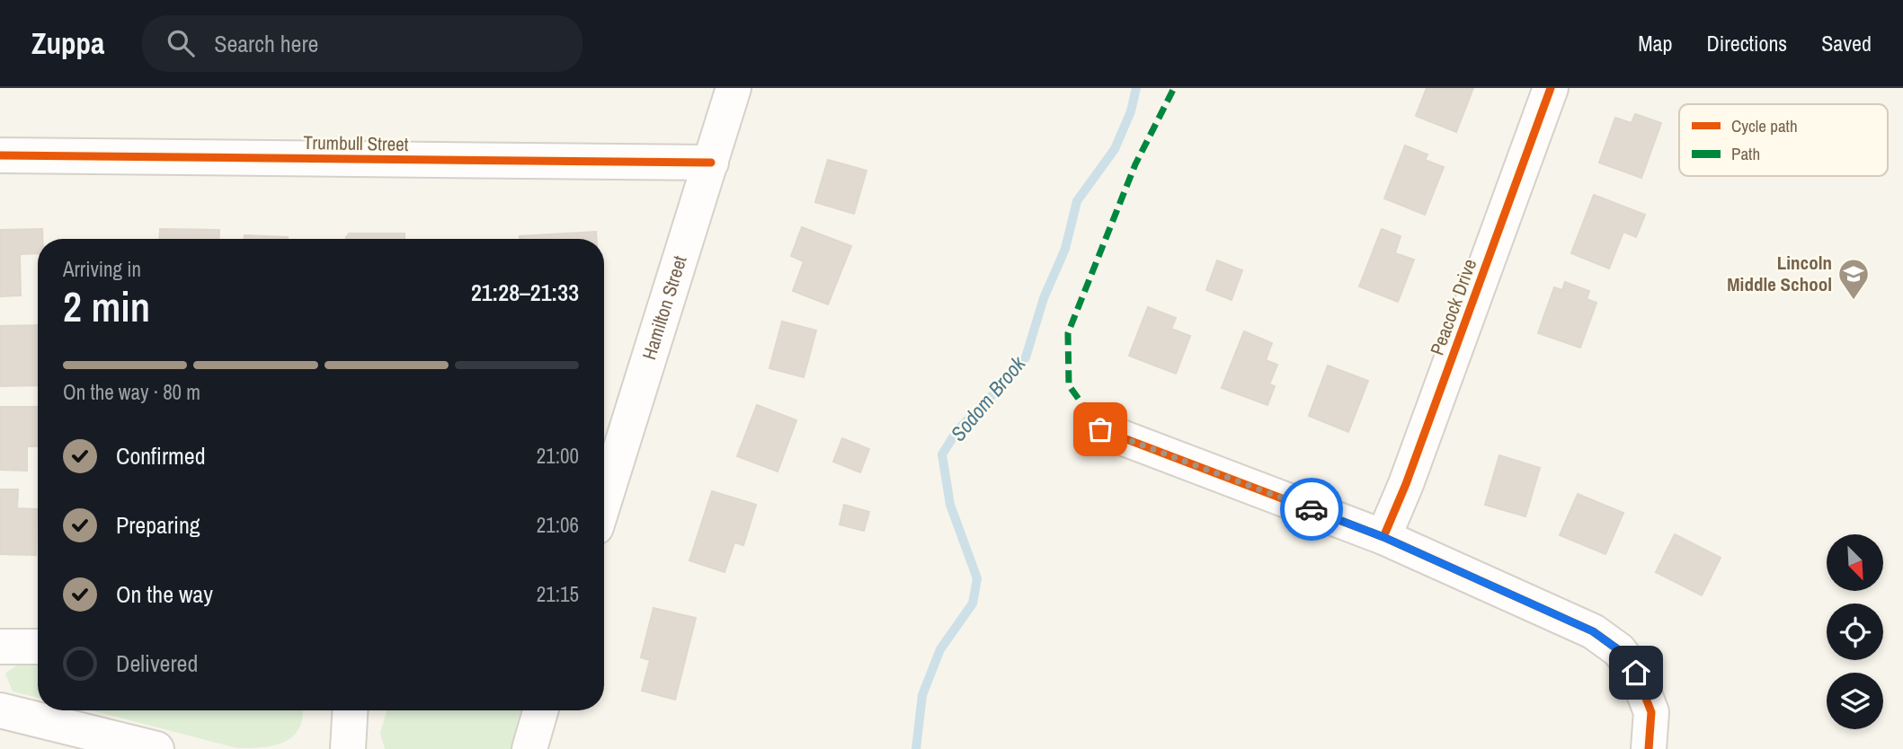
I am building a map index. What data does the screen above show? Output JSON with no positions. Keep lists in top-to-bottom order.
{
  "streets": {
    "street": ["Trumbull Street", "Peacock Drive", "Hamilton Street"]
  },
  "crossings": [
    ["Trumbull Street", "Hamilton Street"]
  ],
  "water": ["Sodom Brook"],
  "places": {
    "school or university": ["Lincoln Middle School"]
  },
  "legend": ["Cycle path", "Path"],
  "north": "bottom right",
  "page": {
    "header": "Zuppa",
    "search": "Search here",
    "nav": ["Map", "Directions", "Saved"],
    "heading": ["2 min", "Arriving in", "21:28–21:33"],
    "bar": "On the way · 80 m",
    "list": [
      ["Confirmed", "21:00"],
      ["Preparing", "21:06"],
      ["On the way", "21:15"],
      "Delivered"
    ]
  }
}
